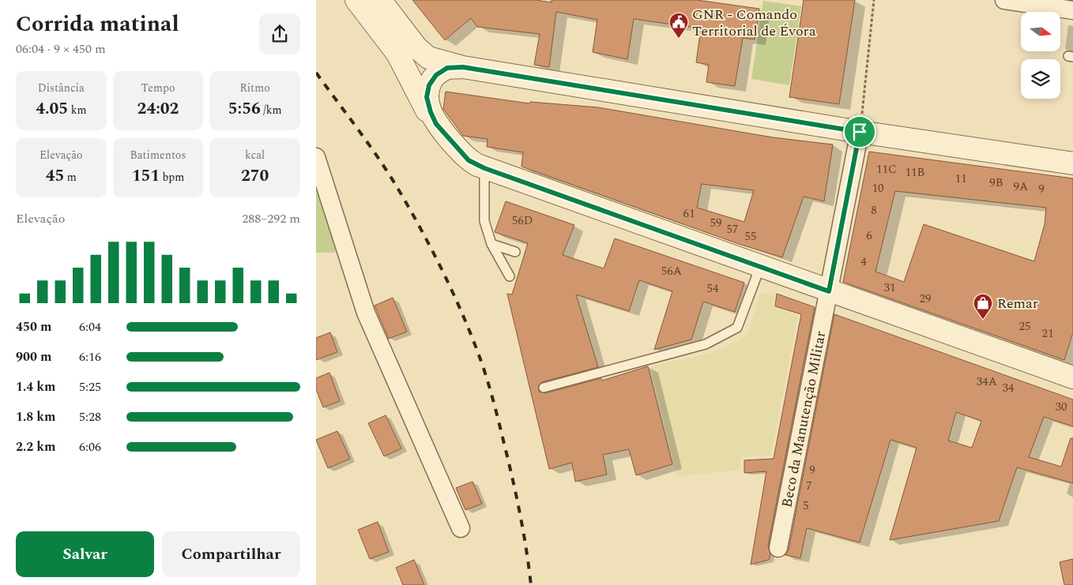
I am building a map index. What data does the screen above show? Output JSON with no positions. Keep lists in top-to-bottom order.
{
  "streets": {
    "street": ["Beco da Manutenção Militar"]
  },
  "places": {
    "public building": ["GNR - Comando Territorial de Évora"],
    "shop": ["Remar"]
  },
  "house_numbers": [
    "11C",
    "11B",
    "11",
    "9B",
    "9A",
    "10",
    "9",
    "8",
    "61",
    "56D",
    "59",
    "57",
    "6",
    "55",
    "4",
    "56A",
    "31",
    "54",
    "29",
    "25",
    "21",
    "34A",
    "34",
    "30",
    "9",
    "7",
    "5"
  ],
  "north": "right",
  "page": {
    "heading": ["Corrida matinal", "06:04 · 9 × 450 m"],
    "stats": [
      ["Distância", "4.05 km"],
      ["Tempo", "24:02"],
      ["Ritmo", "5:56 /km"],
      ["Elevação", "45 m"],
      ["Batimentos", "151 bpm"],
      ["kcal", "270"]
    ],
    "chart": ["Elevação", "288–292 m"],
    "list": [
      {
        "name": "450 m",
        "note": "6:04"
      },
      {
        "name": "900 m",
        "note": "6:16"
      },
      {
        "name": "1.4 km",
        "note": "5:25"
      },
      {
        "name": "1.8 km",
        "note": "5:28"
      },
      {
        "name": "2.2 km",
        "note": "6:06"
      }
    ],
    "buttons": ["Salvar", "Compartilhar"]
  }
}
